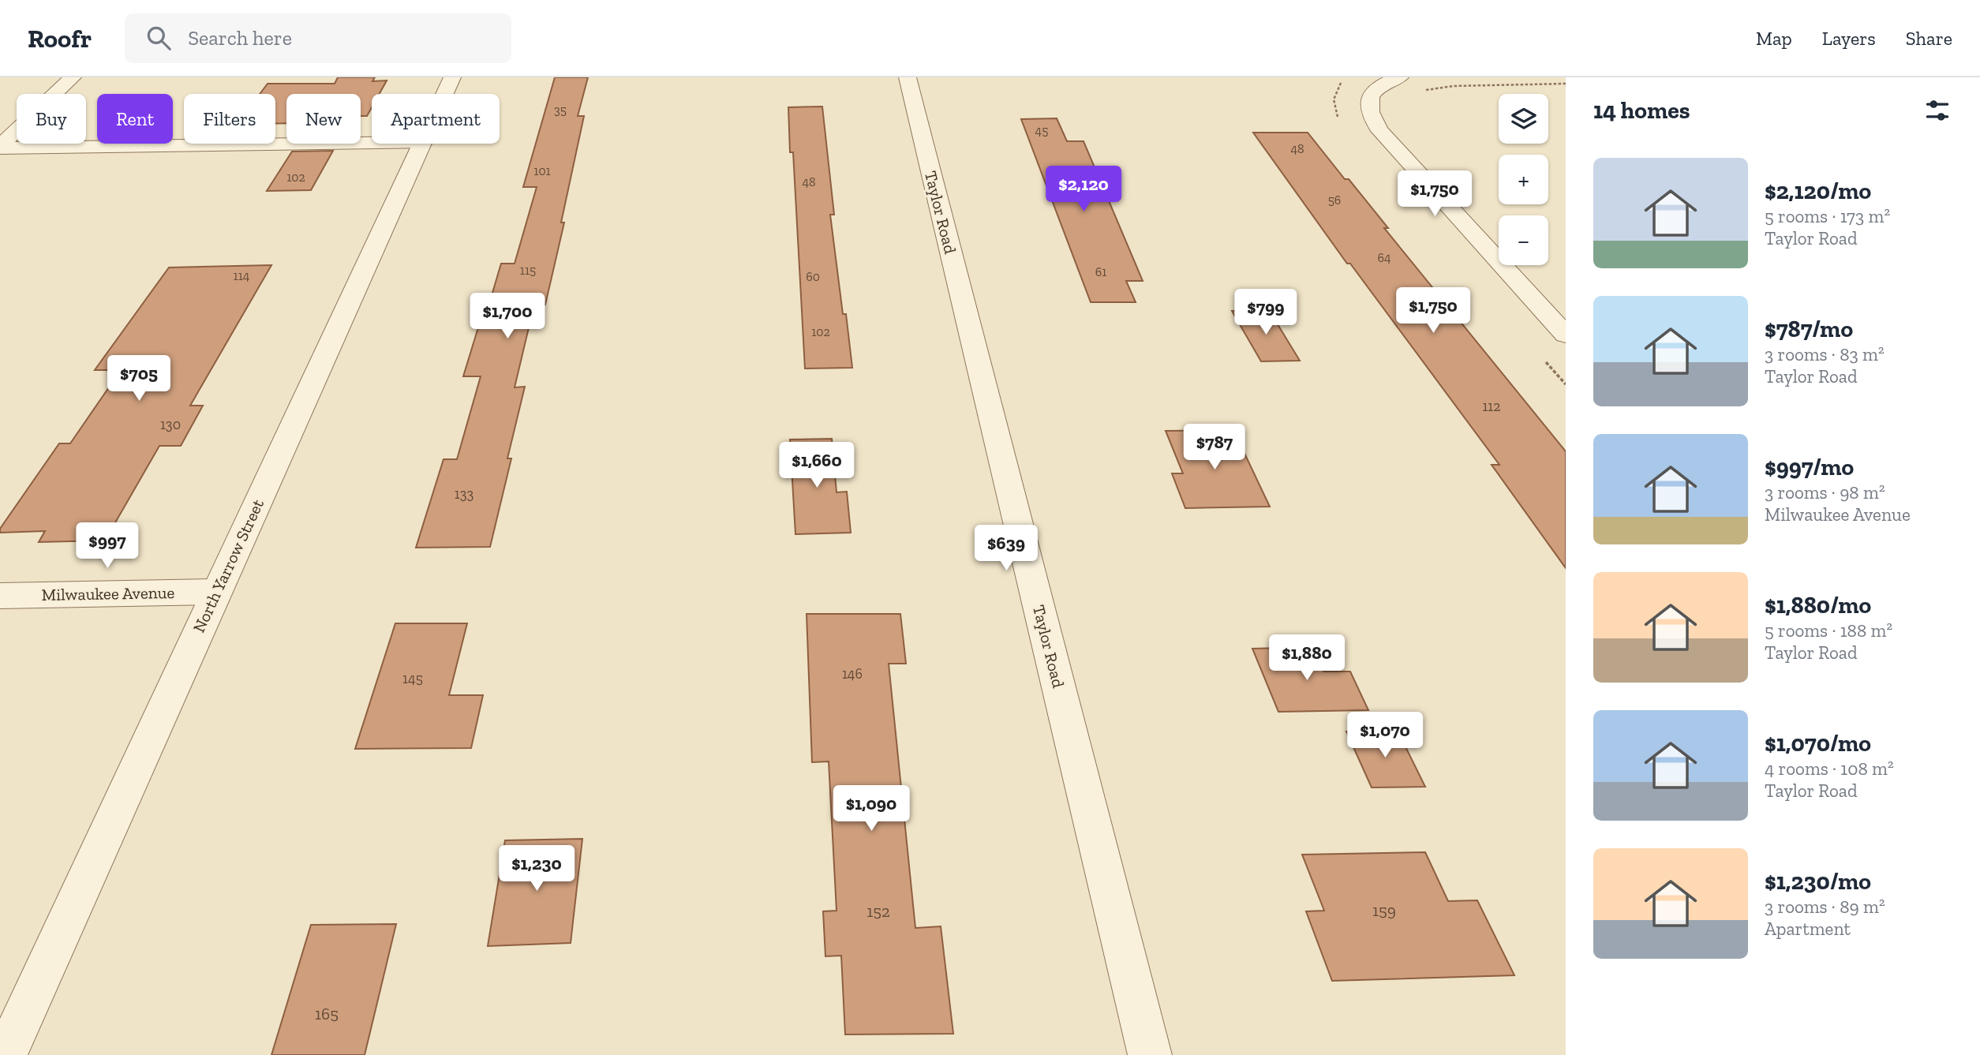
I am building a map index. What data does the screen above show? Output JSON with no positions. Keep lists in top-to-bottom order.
{
  "streets": {
    "street": ["Taylor Road", "North Yarrow Street", "Milwaukee Avenue"]
  },
  "crossings": [
    ["North Yarrow Street", "Milwaukee Avenue"]
  ],
  "house_numbers": [
    "35",
    "45",
    "48",
    "101",
    "102",
    "48",
    "56",
    "64",
    "115",
    "61",
    "114",
    "60",
    "102",
    "112",
    "130",
    "133",
    "146",
    "145",
    "159",
    "152",
    "165"
  ],
  "page": {
    "header": "Roofr",
    "search": "Search here",
    "nav": ["Map", "Layers", "Share"],
    "heading": "14 homes",
    "map_buttons": ["+", "−"],
    "chip": [
      "Buy",
      "Rent",
      "Filters",
      "New",
      "Apartment"
    ],
    "list": [
      {
        "name": "$2,120/mo",
        "note": "5 rooms · 173 m² · Taylor Road"
      },
      {
        "name": "$787/mo",
        "note": "3 rooms · 83 m² · Taylor Road"
      },
      {
        "name": "$997/mo",
        "note": "3 rooms · 98 m² · Milwaukee Avenue"
      },
      {
        "name": "$1,880/mo",
        "note": "5 rooms · 188 m² · Taylor Road"
      },
      {
        "name": "$1,070/mo",
        "note": "4 rooms · 108 m² · Taylor Road"
      },
      {
        "name": "$1,230/mo",
        "note": "3 rooms · 89 m² · Apartment"
      }
    ],
    "price": [
      "$2,120",
      "$1,750",
      "$1,750",
      "$799",
      "$1,700",
      "$705",
      "$787",
      "$1,660",
      "$997",
      "$639",
      "$1,880",
      "$1,070",
      "$1,090",
      "$1,230"
    ]
  }
}
